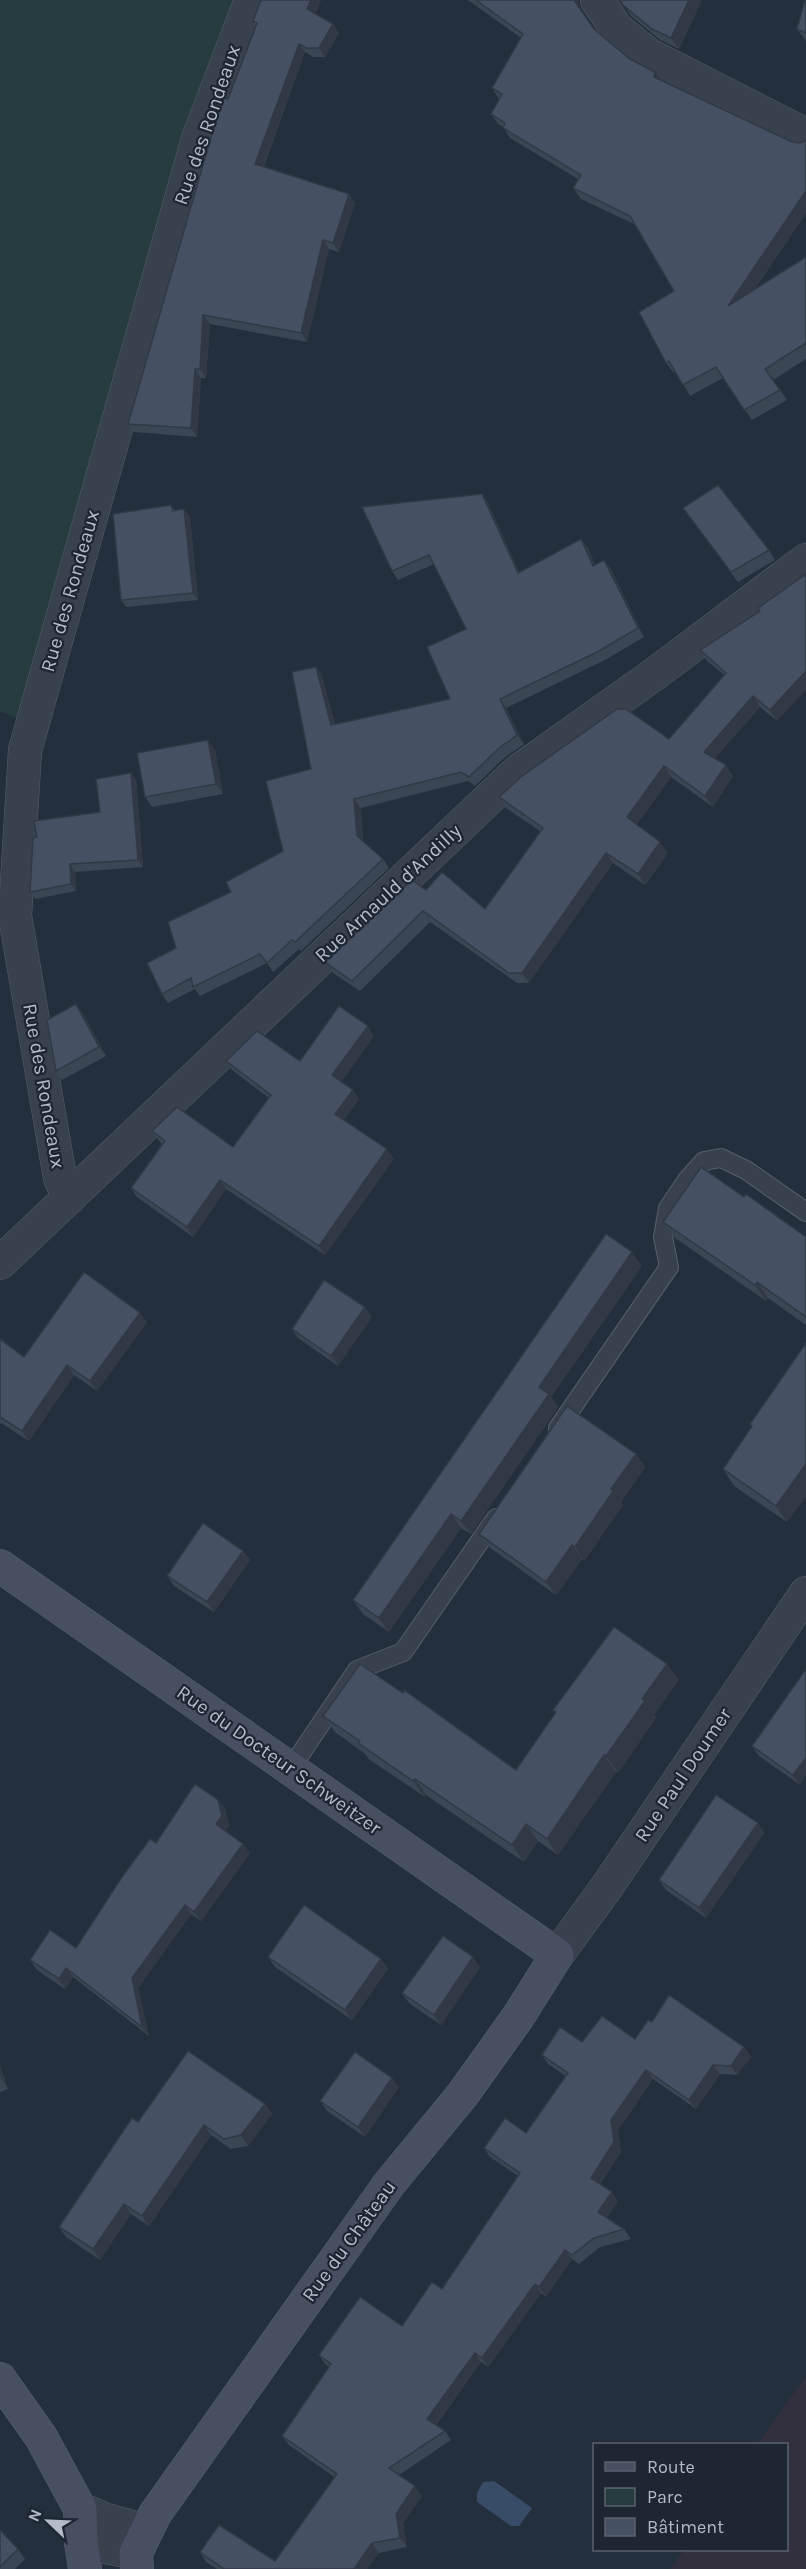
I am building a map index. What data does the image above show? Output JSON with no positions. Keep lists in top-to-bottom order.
{
  "streets": {
    "main road": ["Rue du Docteur Schweitzer", "Rue du Château"],
    "street": ["Rue des Rondeaux", "Rue Arnauld d'Andilly", "Rue Paul Doumer"]
  },
  "crossings": [
    ["Rue des Rondeaux", "Rue Arnauld d'Andilly"],
    ["Rue du Docteur Schweitzer", "Rue Paul Doumer"],
    ["Rue du Docteur Schweitzer", "Rue du Château"],
    ["Rue Paul Doumer", "Rue du Château"]
  ],
  "legend": ["Route", "Parc", "Bâtiment"],
  "north": "top left"
}
